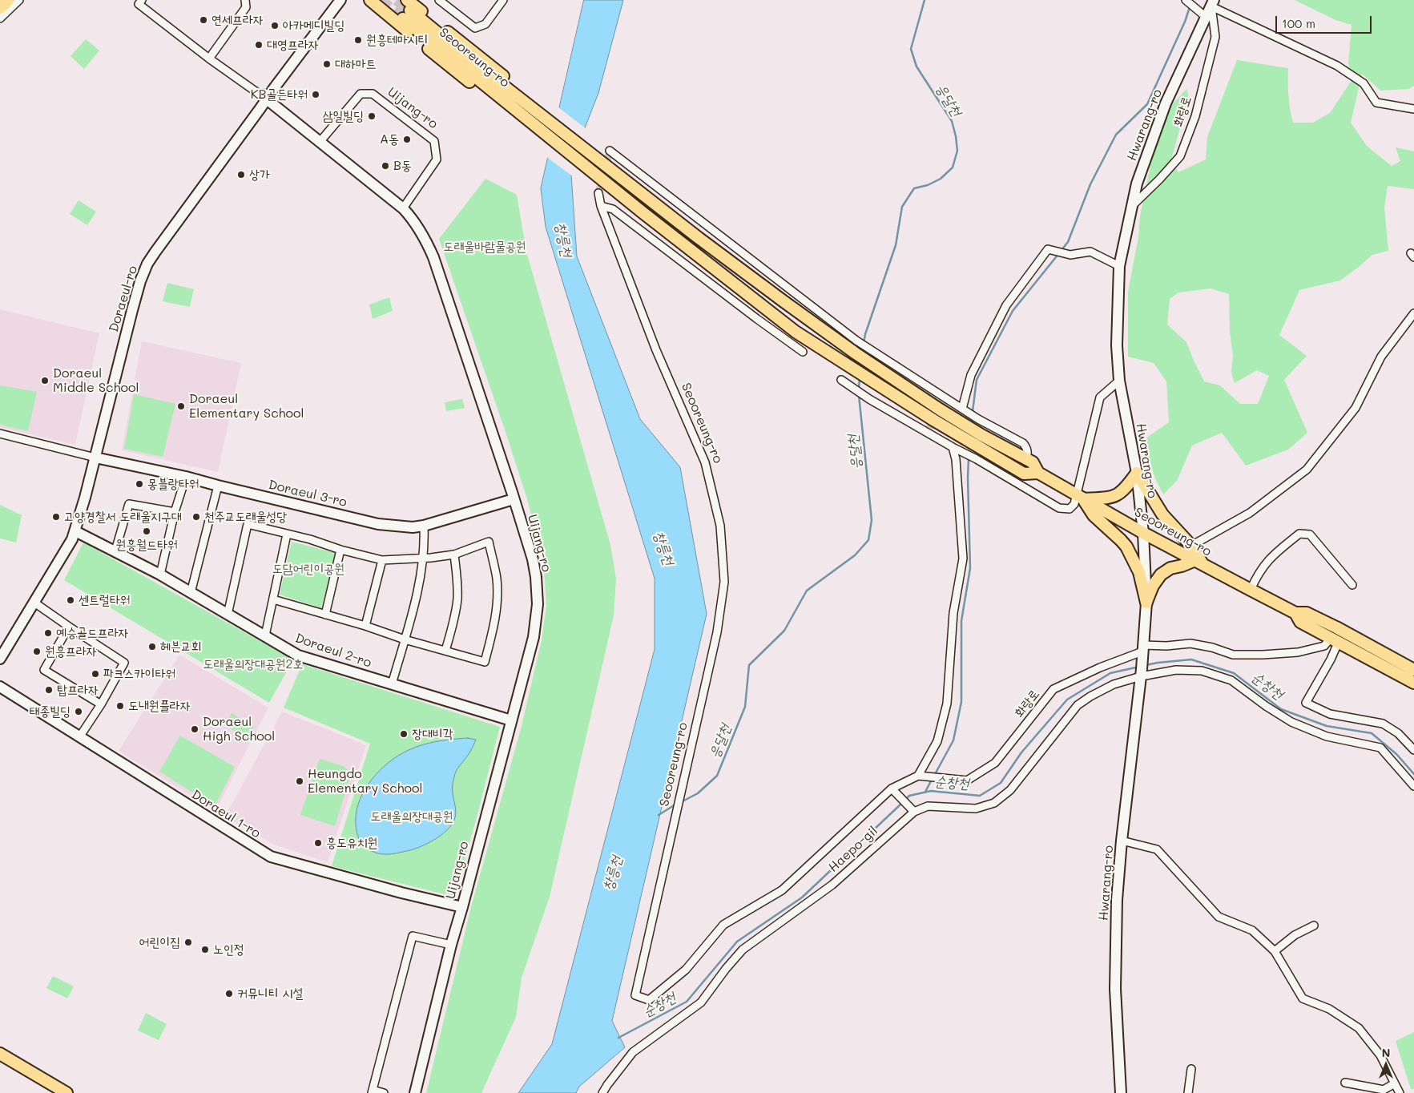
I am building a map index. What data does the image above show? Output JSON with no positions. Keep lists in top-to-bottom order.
{
  "streets": {
    "main road": ["Seooreung-ro"],
    "street": [
      "Uijang-ro",
      "화랑로",
      "Hwarang-ro",
      "Doraeul-ro",
      "Doraeul 3-ro",
      "Doraeul 2-ro",
      "Doraeul 1-ro",
      "Haepo-gil"
    ]
  },
  "crossings": [
    ["Seooreung-ro", "화랑로"],
    ["Seooreung-ro", "Hwarang-ro"],
    ["Uijang-ro", "Doraeul-ro"],
    ["Uijang-ro", "Doraeul 3-ro"],
    ["Uijang-ro", "Doraeul 2-ro"],
    ["Uijang-ro", "Doraeul 1-ro"],
    ["화랑로", "Hwarang-ro"],
    ["화랑로", "Haepo-gil"],
    ["Hwarang-ro", "Haepo-gil"],
    ["Doraeul-ro", "Doraeul 3-ro"],
    ["Doraeul-ro", "Doraeul 2-ro"]
  ],
  "water": ["응달천", "창릉천", "순창천"],
  "parks": [
    "도래울바람물공원",
    "도담어린이공원",
    "도래울의장대공원2호",
    "도래울의장대공원"
  ],
  "places": [
    "연세프라자",
    "아카메디빌딩",
    "원흥테마시티",
    "대영프라자",
    "대하마트",
    "KB골든타워",
    "삼일빌딩",
    "A동",
    "B동",
    "상가",
    "Doraeul Middle School",
    "Doraeul Elementary School",
    "몽블랑타워",
    "고양경찰서 도래울지구대",
    "천주교도래울성당",
    "원흥월드타워",
    "센트럴타워",
    "예승골드프라자",
    "헤븐교회",
    "원흥프라자",
    "파크스카이타워",
    "탑프라자",
    "도내원플라자",
    "태종빌딩",
    "Doraeul High School",
    "장대비각",
    "Heungdo Elementary School",
    "흥도유치원",
    "어린이집",
    "노인정",
    "커뮤니티 시설"
  ],
  "scale_bar": "100 m",
  "north": "top"
}
